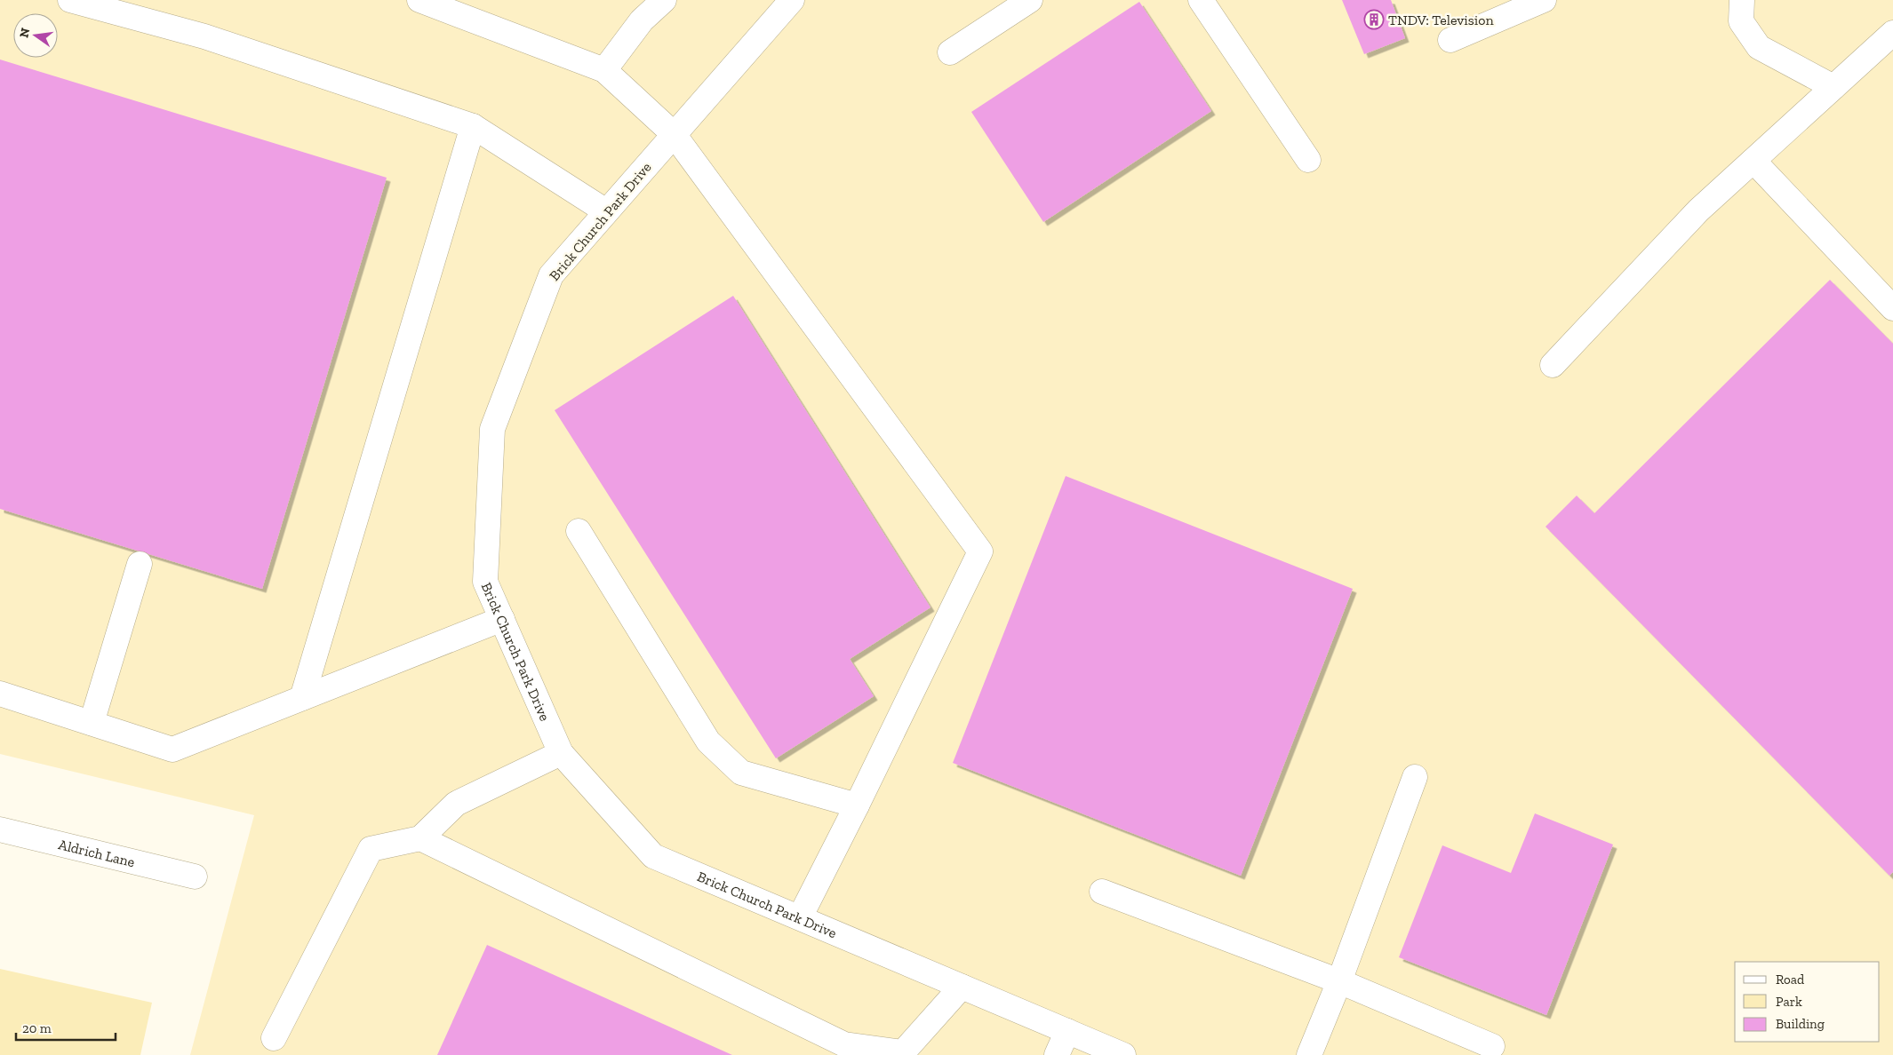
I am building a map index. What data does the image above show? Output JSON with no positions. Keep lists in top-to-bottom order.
{
  "streets": {
    "street": ["Brick Church Park Drive", "Aldrich Lane"]
  },
  "places": {
    "building": ["TNDV: Television"]
  },
  "legend": ["Road", "Park", "Building"],
  "scale_bar": "20 m",
  "north": "left"
}
